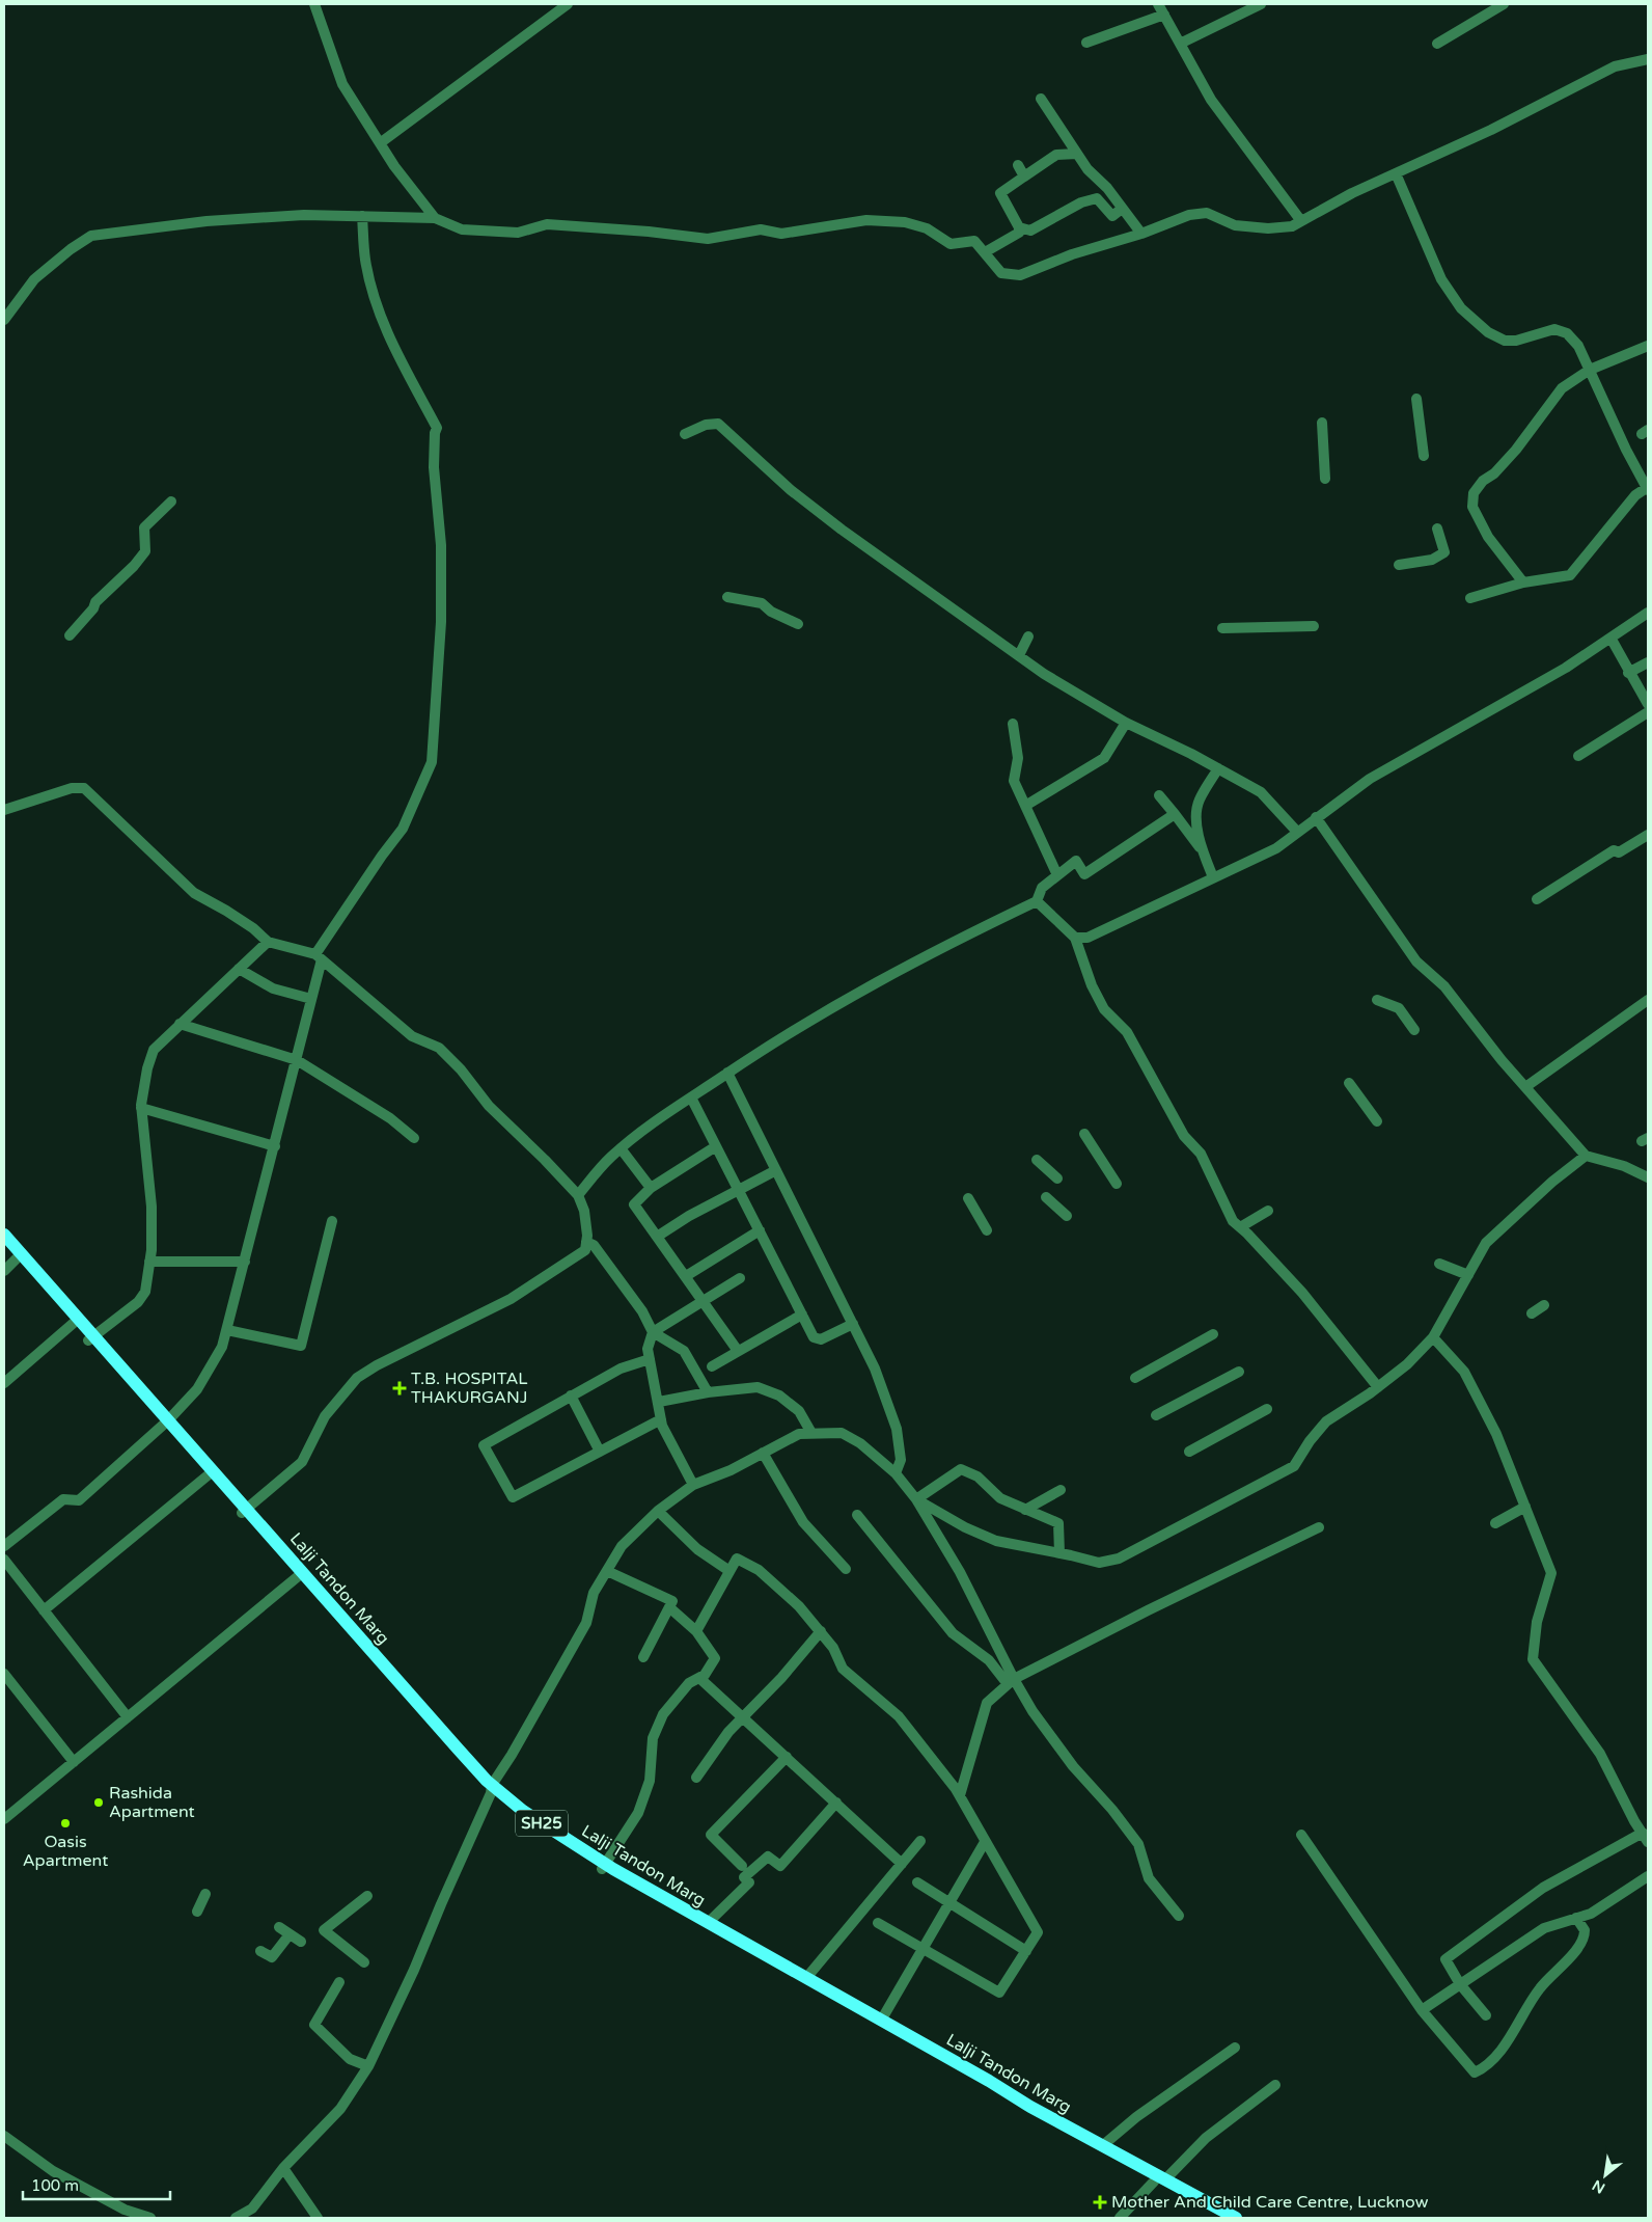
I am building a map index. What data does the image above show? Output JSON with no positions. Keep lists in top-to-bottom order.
{
  "streets": {
    "main road": ["Lalji Tandon Marg", "SH25"]
  },
  "places": {
    "health": ["T.B. HOSPITAL THAKURGANJ", "Mother And Child Care Centre, Lucknow"],
    "other": ["Rashida Apartment", "Oasis Apartment"]
  },
  "scale_bar": "100 m",
  "north": "bottom left"
}
